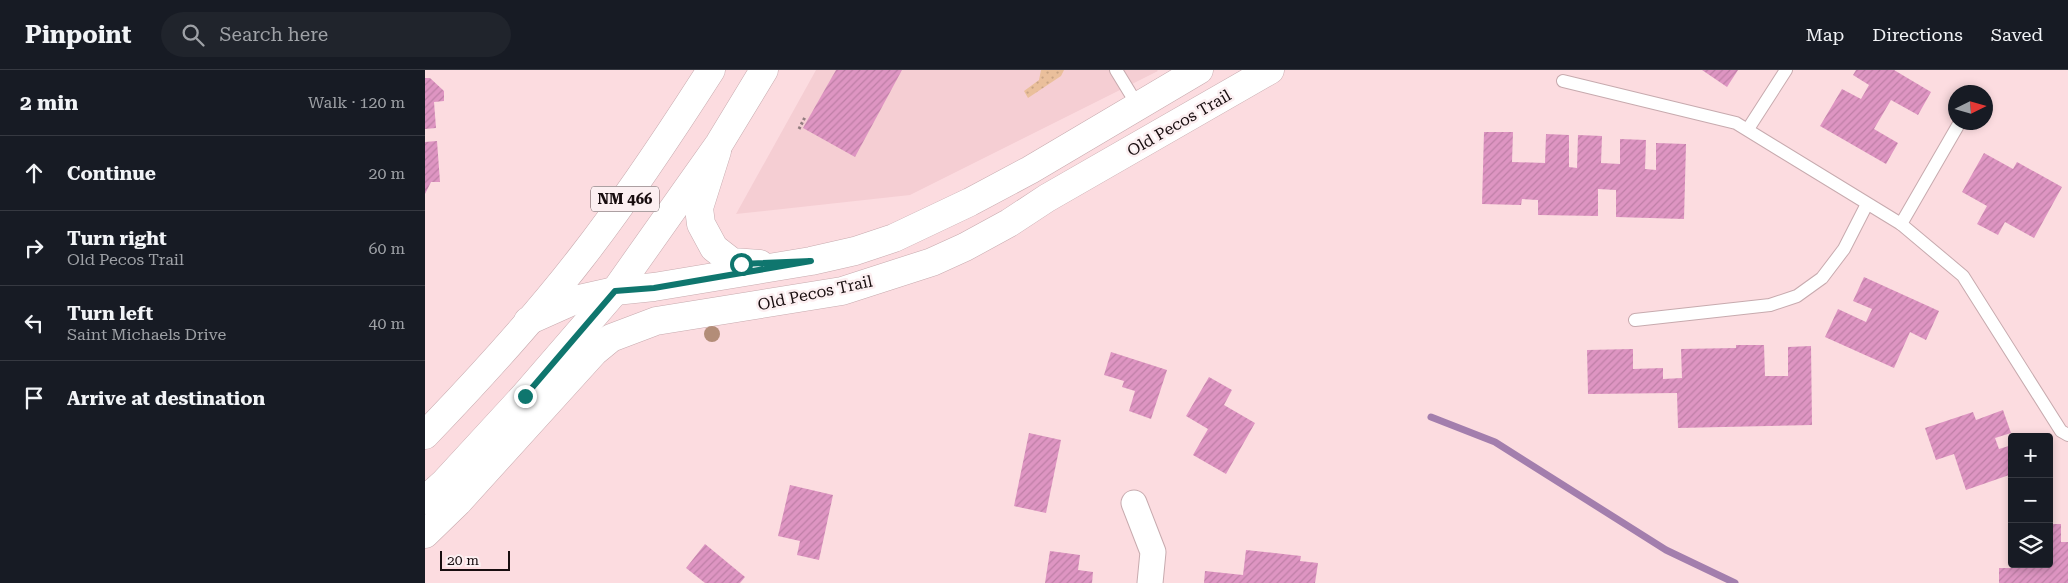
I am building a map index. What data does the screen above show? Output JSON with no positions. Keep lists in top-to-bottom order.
{
  "streets": {
    "main road": ["Old Pecos Trail", "NM 466"]
  },
  "crossings": [
    ["Old Pecos Trail", "NM 466"]
  ],
  "scale_bar": "20 m",
  "north": "right",
  "page": {
    "header": "Pinpoint",
    "search": "Search here",
    "nav": ["Map", "Directions", "Saved"],
    "heading": ["2 min", "Walk · 120 m"],
    "list": [
      ["Continue", "20 m"],
      ["Turn right", "Old Pecos Trail", "60 m"],
      ["Turn left", "Saint Michaels Drive", "40 m"],
      "Arrive at destination"
    ],
    "map_buttons": ["+", "−"],
    "scale": "20 m"
  }
}
